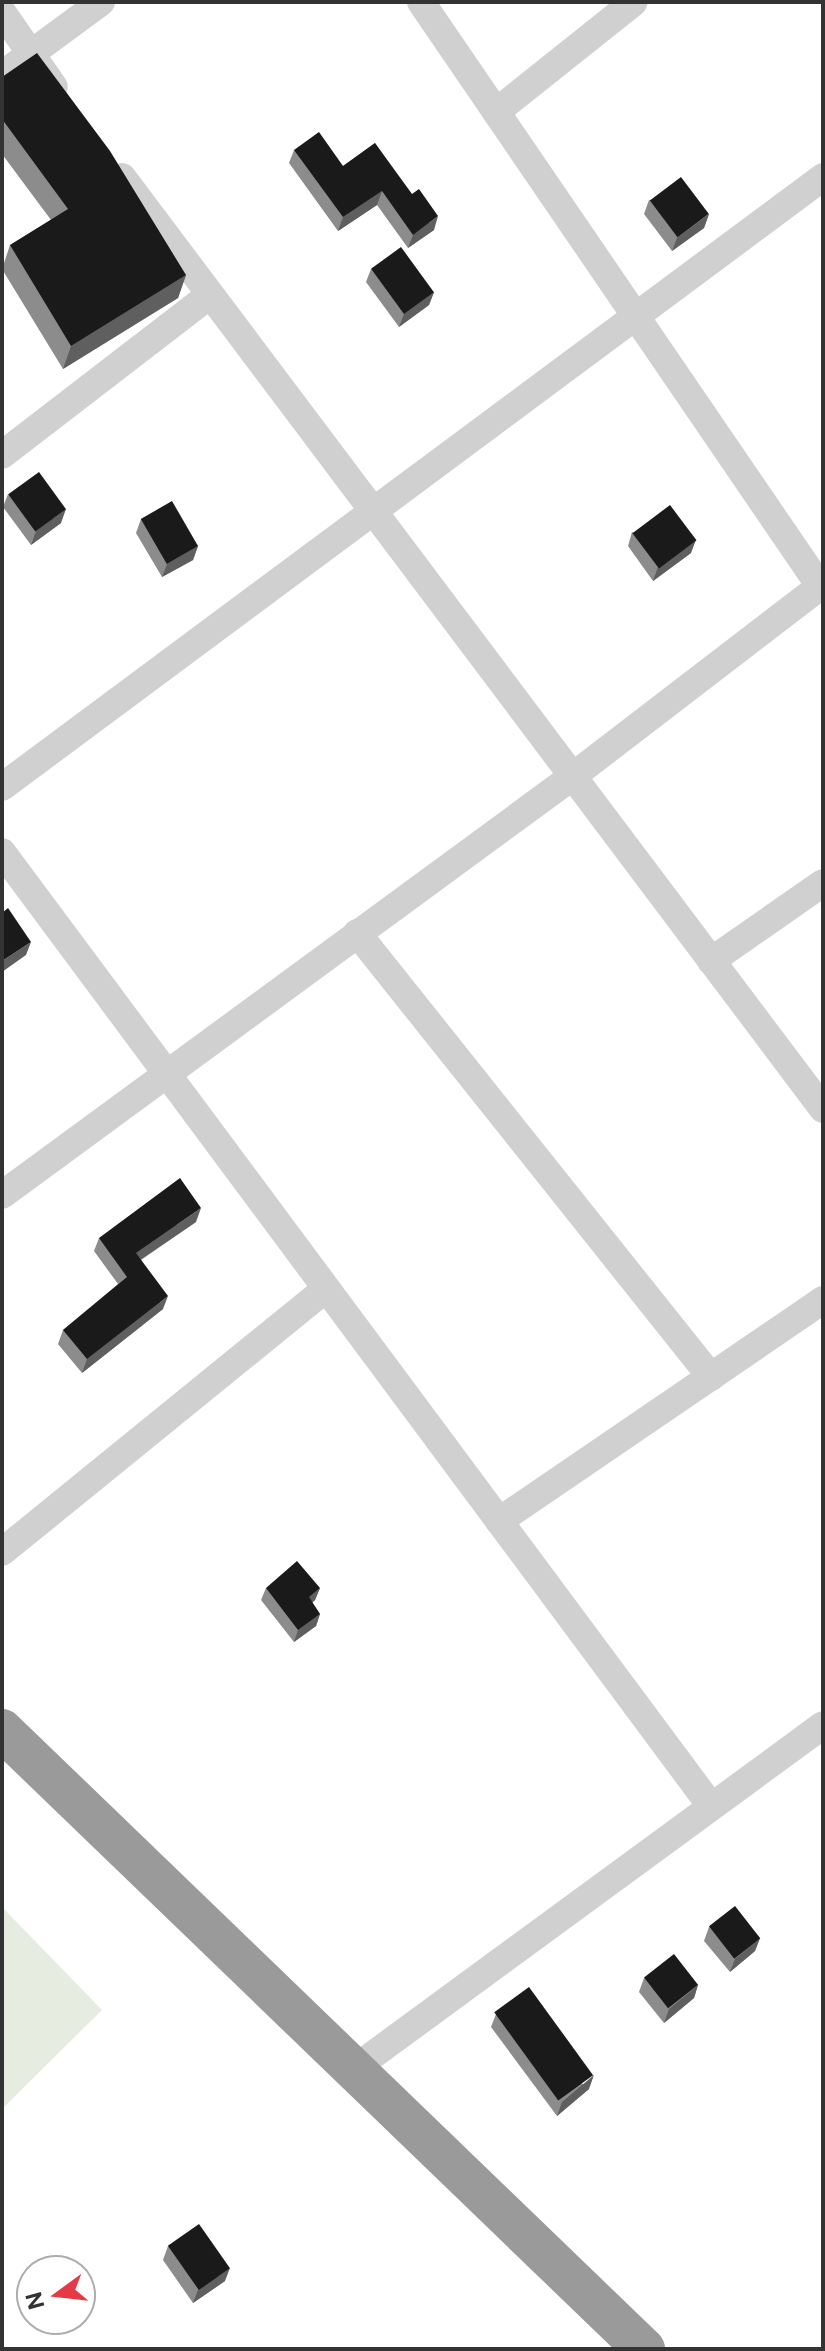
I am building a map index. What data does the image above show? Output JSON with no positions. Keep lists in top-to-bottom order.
{
  "north": "left"
}
